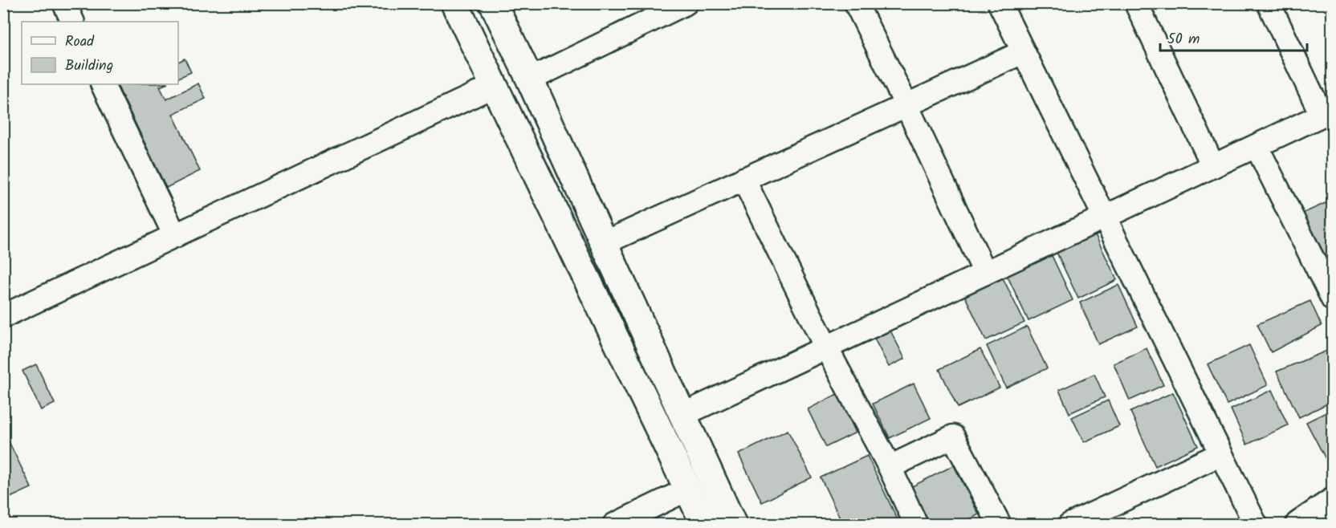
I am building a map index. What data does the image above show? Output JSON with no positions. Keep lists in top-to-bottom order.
{
  "legend": ["Road", "Building"],
  "scale_bar": "50 m"
}
